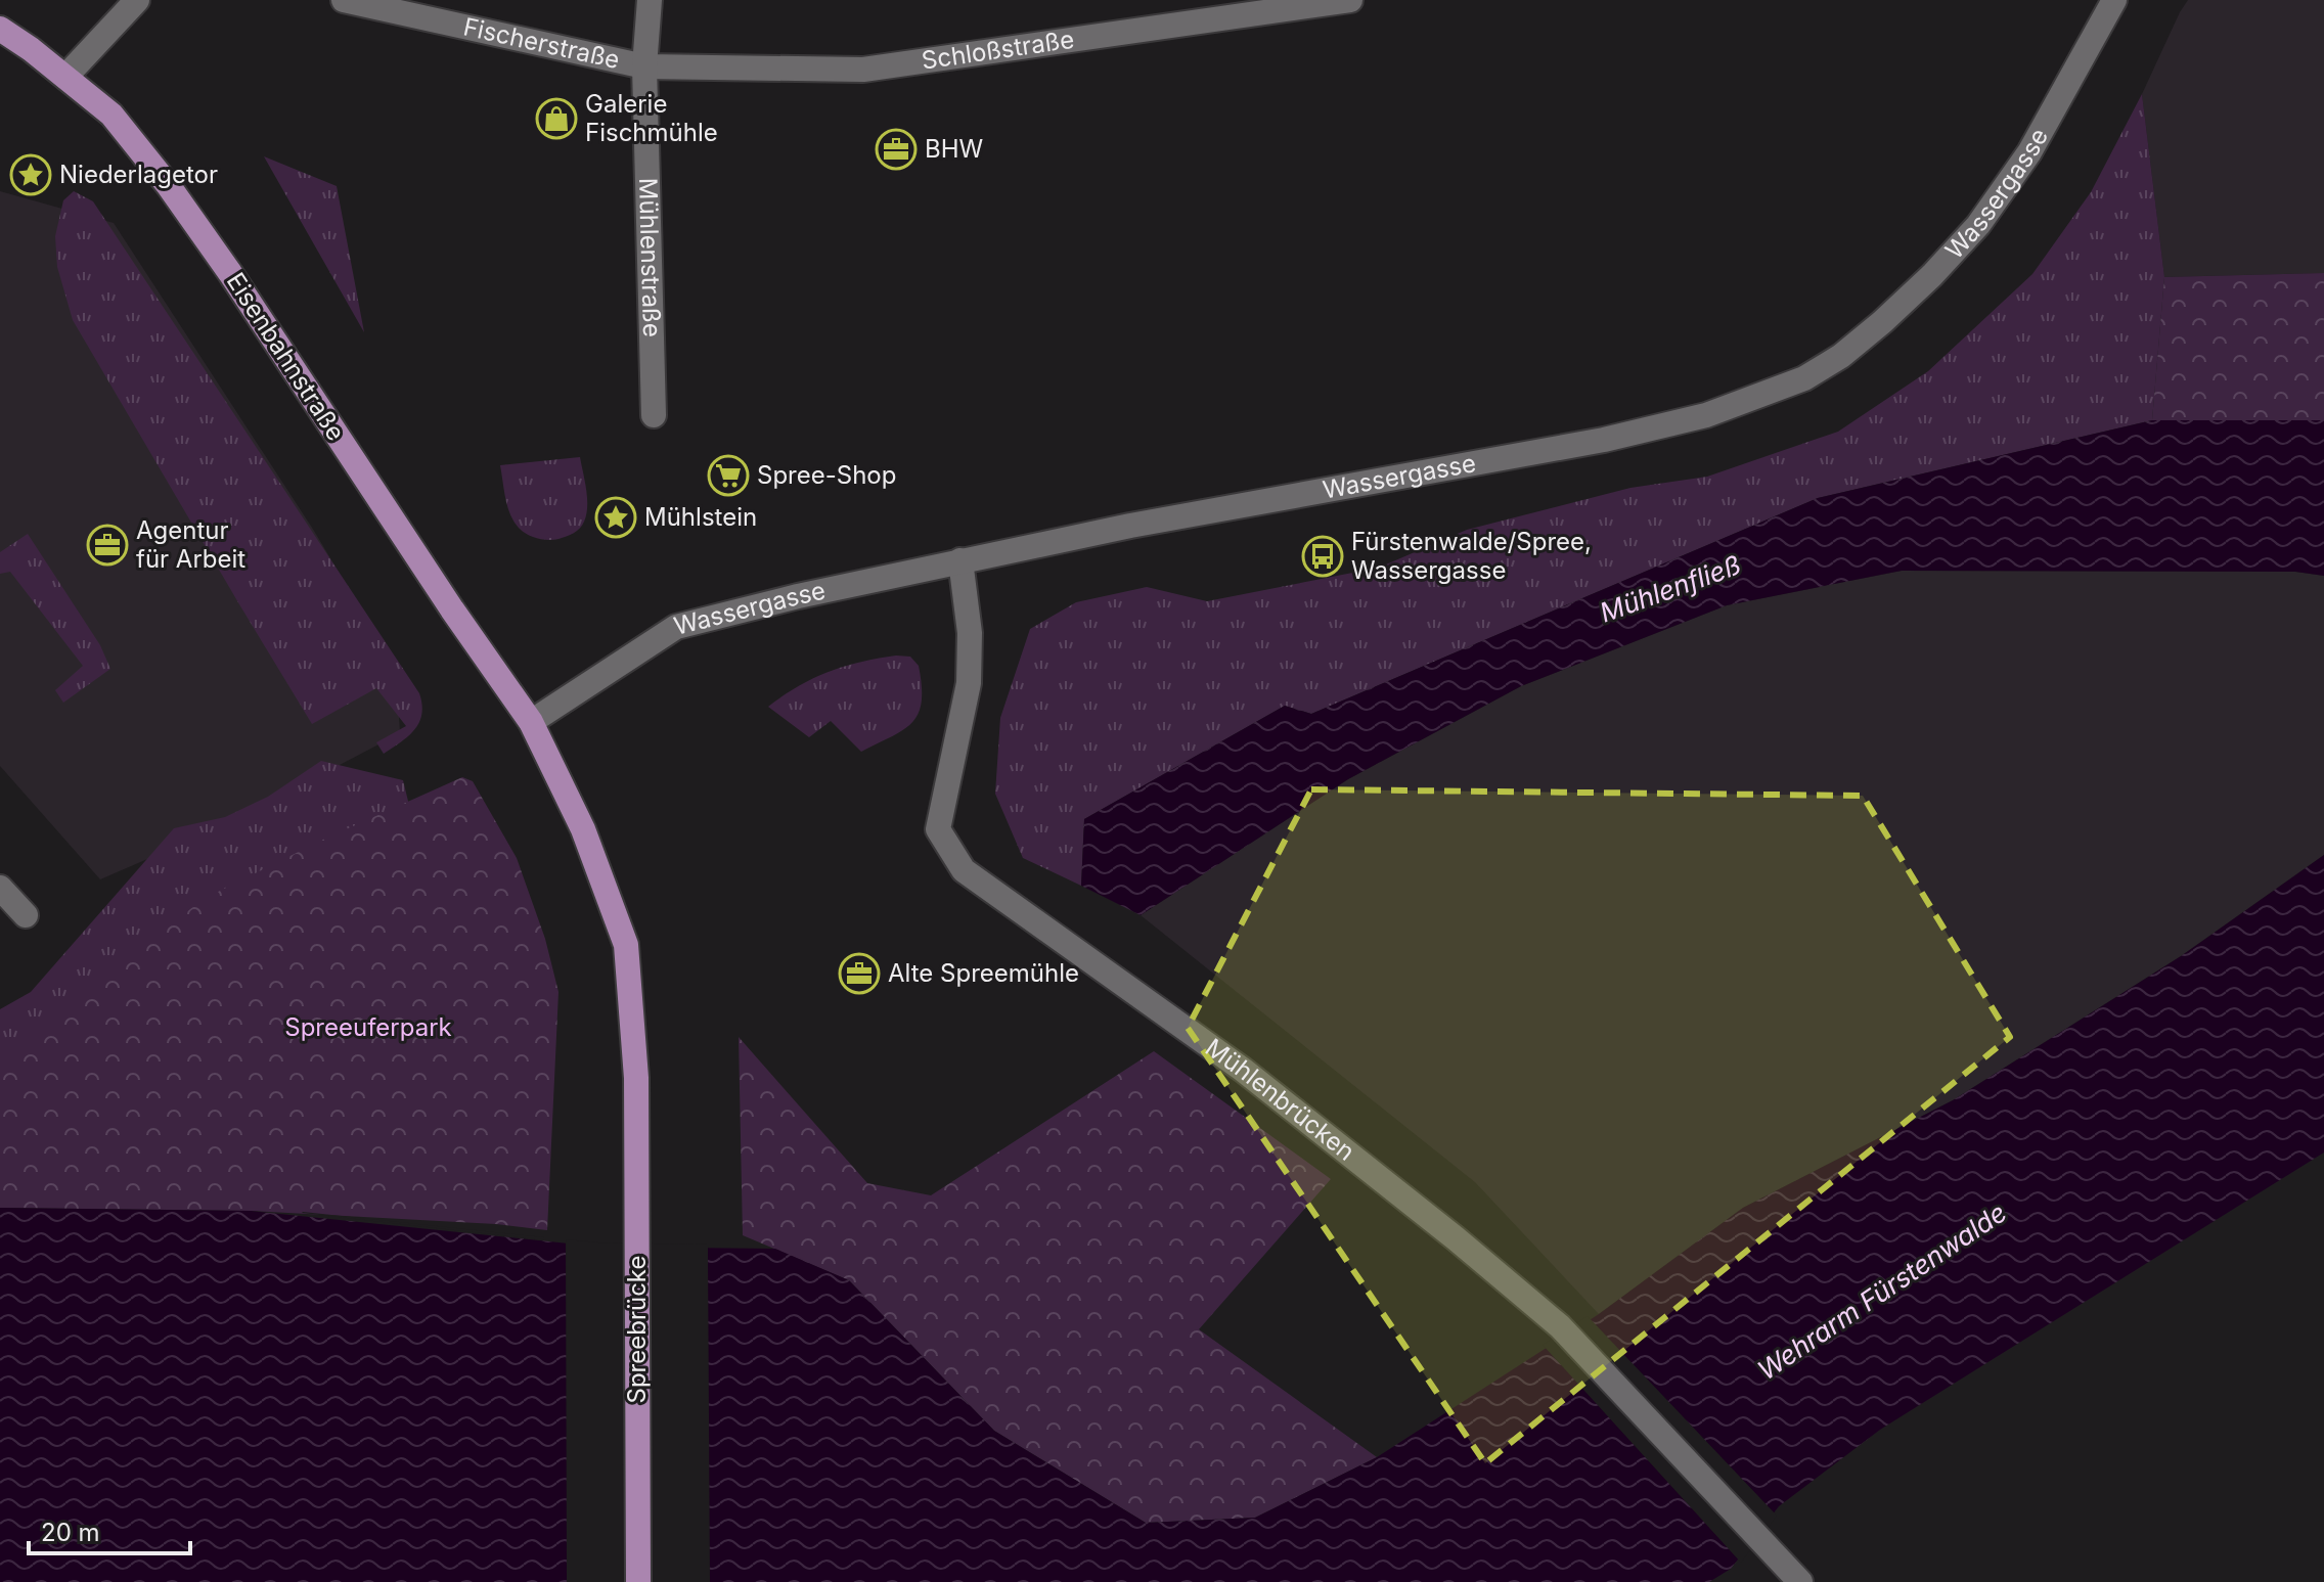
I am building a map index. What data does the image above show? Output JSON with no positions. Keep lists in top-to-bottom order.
{
  "streets": {
    "main road": ["Eisenbahnstraße", "Spreebrücke"],
    "street": [
      "Fischerstraße",
      "Schloßstraße",
      "Wassergasse",
      "Mühlenstraße",
      "Mühlenbrücken"
    ]
  },
  "crossings": [
    ["Fischerstraße", "Schloßstraße"],
    ["Fischerstraße", "Mühlenstraße"],
    ["Schloßstraße", "Mühlenstraße"],
    ["Wassergasse", "Eisenbahnstraße"],
    ["Wassergasse", "Mühlenbrücken"],
    ["Eisenbahnstraße", "Spreebrücke"]
  ],
  "water": ["Mühlenfließ", "Wehrarm Fürstenwalde"],
  "parks": ["Spreeuferpark"],
  "places": {
    "shop": ["Galerie Fischmühle"],
    "office": ["BHW", "Agentur für Arbeit", "Alte Spreemühle"],
    "place": ["Niederlagetor", "Mühlstein"],
    "supermarket": ["Spree-Shop"],
    "bus stop": ["Fürstenwalde/Spree, Wassergasse"]
  },
  "scale_bar": "20 m"
}
